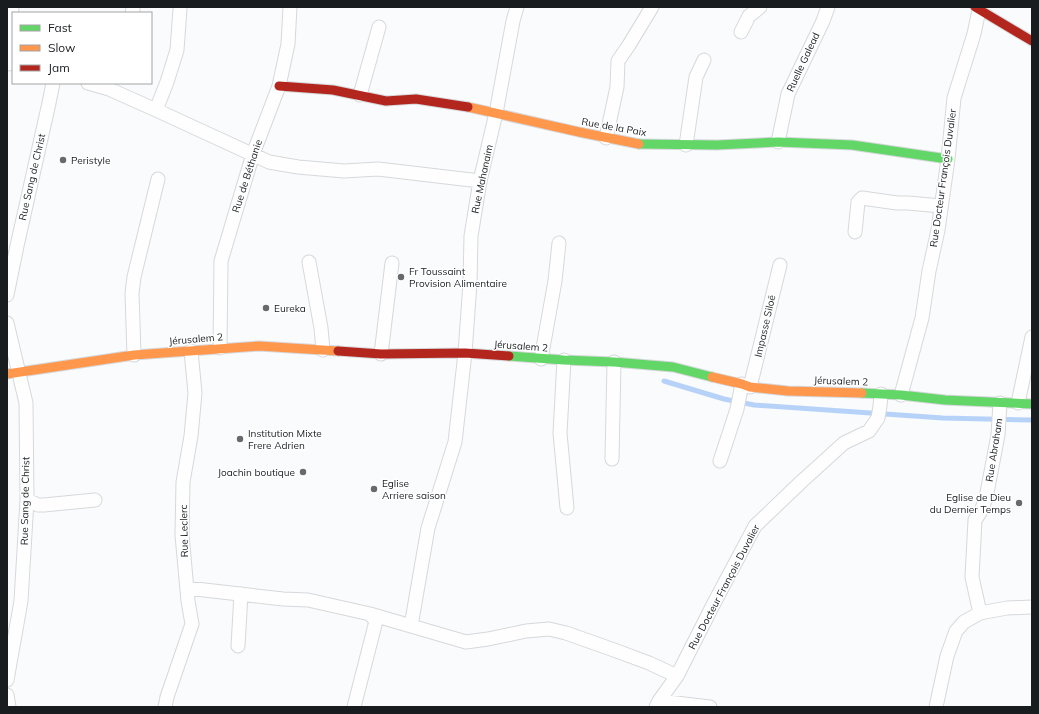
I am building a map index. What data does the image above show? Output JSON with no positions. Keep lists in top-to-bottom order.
{
  "streets": {
    "street": [
      "Ruelle Galead",
      "Rue de la Paix",
      "Rue de Béthanie",
      "Rue Sang de Christ",
      "Rue Docteur François Duvalier",
      "Rue Mahanaim",
      "Impasse Siloë",
      "Jérusalem 2",
      "Rue Abraham",
      "Rue Leclerc"
    ]
  },
  "crossings": [
    ["Ruelle Galead", "Rue de la Paix"],
    ["Rue de la Paix", "Rue de Béthanie"],
    ["Rue de la Paix", "Rue Docteur François Duvalier"],
    ["Rue de la Paix", "Rue Mahanaim"],
    ["Rue de Béthanie", "Jérusalem 2"],
    ["Rue Sang de Christ", "Jérusalem 2"],
    ["Rue Docteur François Duvalier", "Jérusalem 2"],
    ["Rue Mahanaim", "Jérusalem 2"],
    ["Impasse Siloë", "Jérusalem 2"],
    ["Jérusalem 2", "Rue Abraham"],
    ["Jérusalem 2", "Rue Leclerc"]
  ],
  "places": [
    "Peristyle",
    "Fr Toussaint Provision Alimentaire",
    "Eureka",
    "Institution Mixte Frere Adrien",
    "Joachin boutique",
    "Eglise Arriere saison",
    "Eglise de Dieu du Dernier Temps"
  ],
  "legend": ["Fast", "Slow", "Jam"]
}
